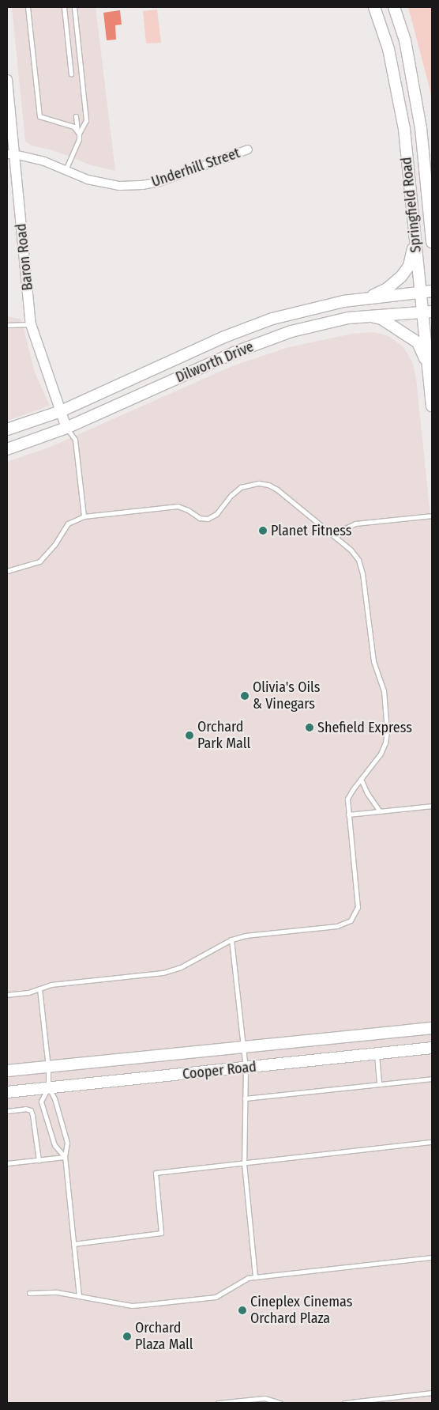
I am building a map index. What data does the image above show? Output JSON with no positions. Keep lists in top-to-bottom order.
{
  "streets": {
    "main road": ["Springfield Road", "Dilworth Drive", "Cooper Road"],
    "street": ["Underhill Street", "Baron Road"]
  },
  "crossings": [
    ["Underhill Street", "Baron Road"],
    ["Springfield Road", "Dilworth Drive"],
    ["Baron Road", "Dilworth Drive"]
  ],
  "places": [
    "Planet Fitness",
    "Olivia's Oils & Vinegars",
    "Shefield Express",
    "Orchard Park Mall",
    "Cineplex Cinemas Orchard Plaza",
    "Orchard Plaza Mall"
  ]
}
